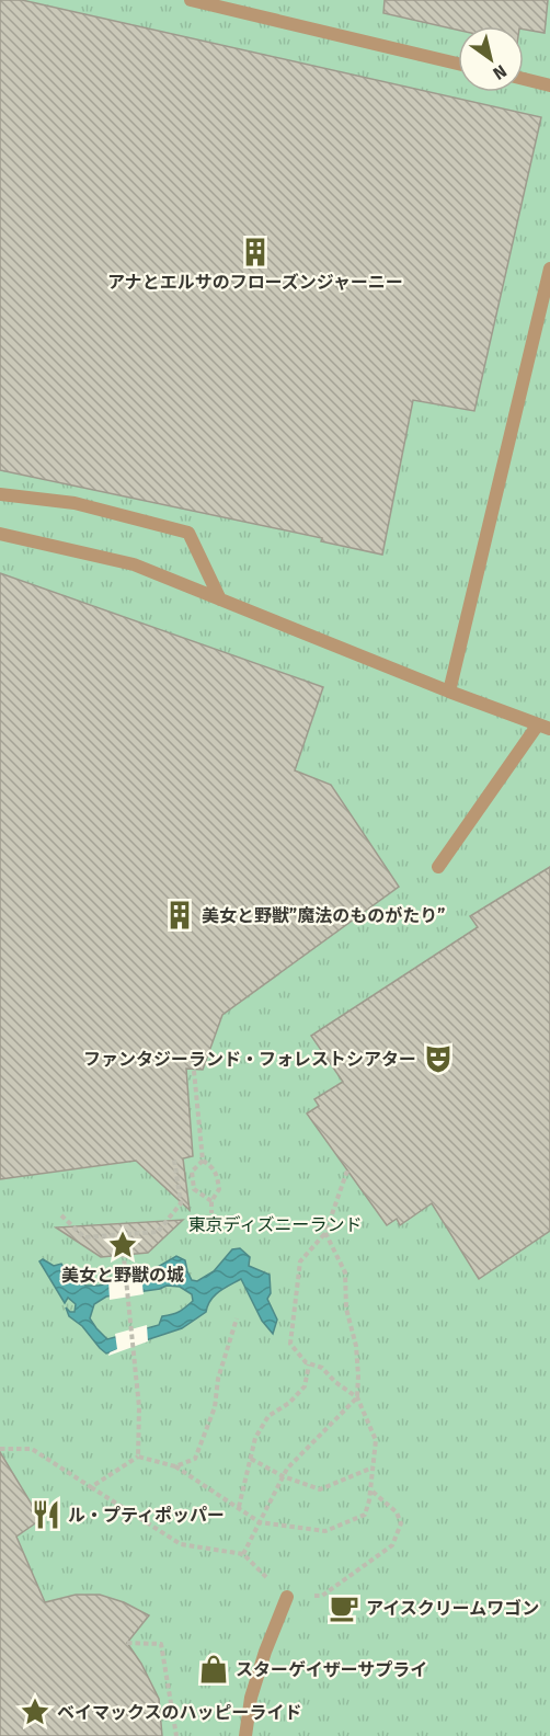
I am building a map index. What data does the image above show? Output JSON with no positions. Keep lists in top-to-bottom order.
{
  "parks": ["東京ディズニーランド"],
  "places": {
    "building": ["アナとエルサのフローズンジャーニー", "美女と野獣”魔法のものがたり”"],
    "theatre": ["ファンタジーランド・フォレストシアター"],
    "place": ["美女と野獣の城", "ベイマックスのハッピーライド"],
    "restaurant": ["ル・プティポッパー"],
    "cafe": ["アイスクリームワゴン"],
    "shop": ["スターゲイザーサプライ"]
  },
  "north": "bottom right"
}
